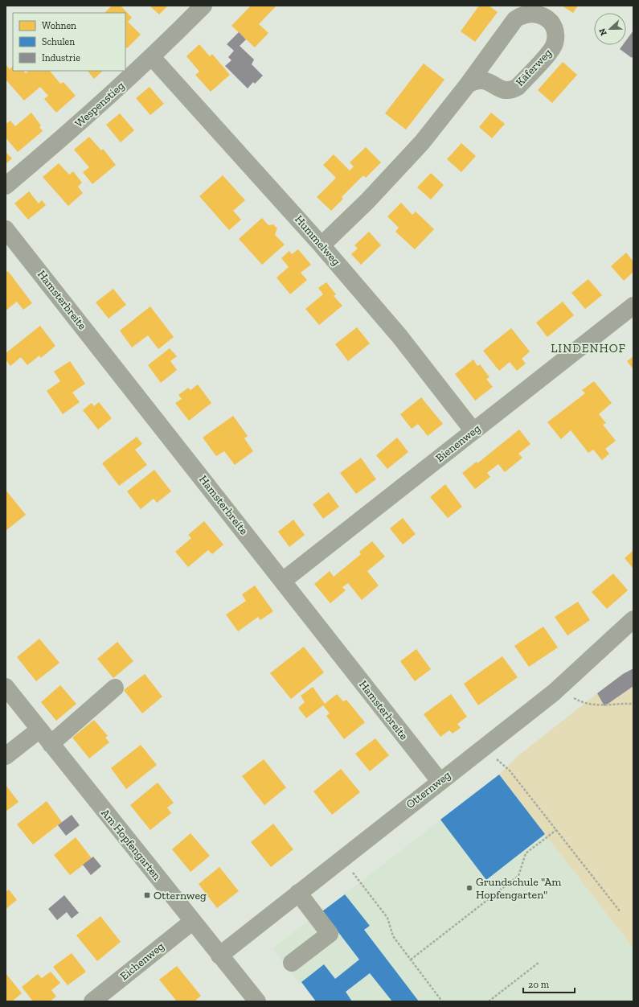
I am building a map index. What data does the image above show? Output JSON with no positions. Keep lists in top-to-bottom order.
{
  "streets": {
    "street": [
      "Käferweg",
      "Wespenstieg",
      "Hummelweg",
      "Hamsterbreite",
      "Bienenweg",
      "Otternweg",
      "Am Hopfengarten",
      "Eichenweg"
    ]
  },
  "crossings": [
    ["Käferweg", "Hummelweg"],
    ["Wespenstieg", "Hummelweg"],
    ["Hummelweg", "Bienenweg"],
    ["Hamsterbreite", "Bienenweg"],
    ["Hamsterbreite", "Otternweg"],
    ["Otternweg", "Am Hopfengarten"],
    ["Am Hopfengarten", "Eichenweg"]
  ],
  "districts": ["LINDENHOF"],
  "places": {
    "other": ["Grundschule \"Am Hopfengarten\""],
    "transit": ["Otternweg"]
  },
  "legend": ["Wohnen", "Schulen", "Industrie"],
  "scale_bar": "20 m",
  "north": "left"
}
